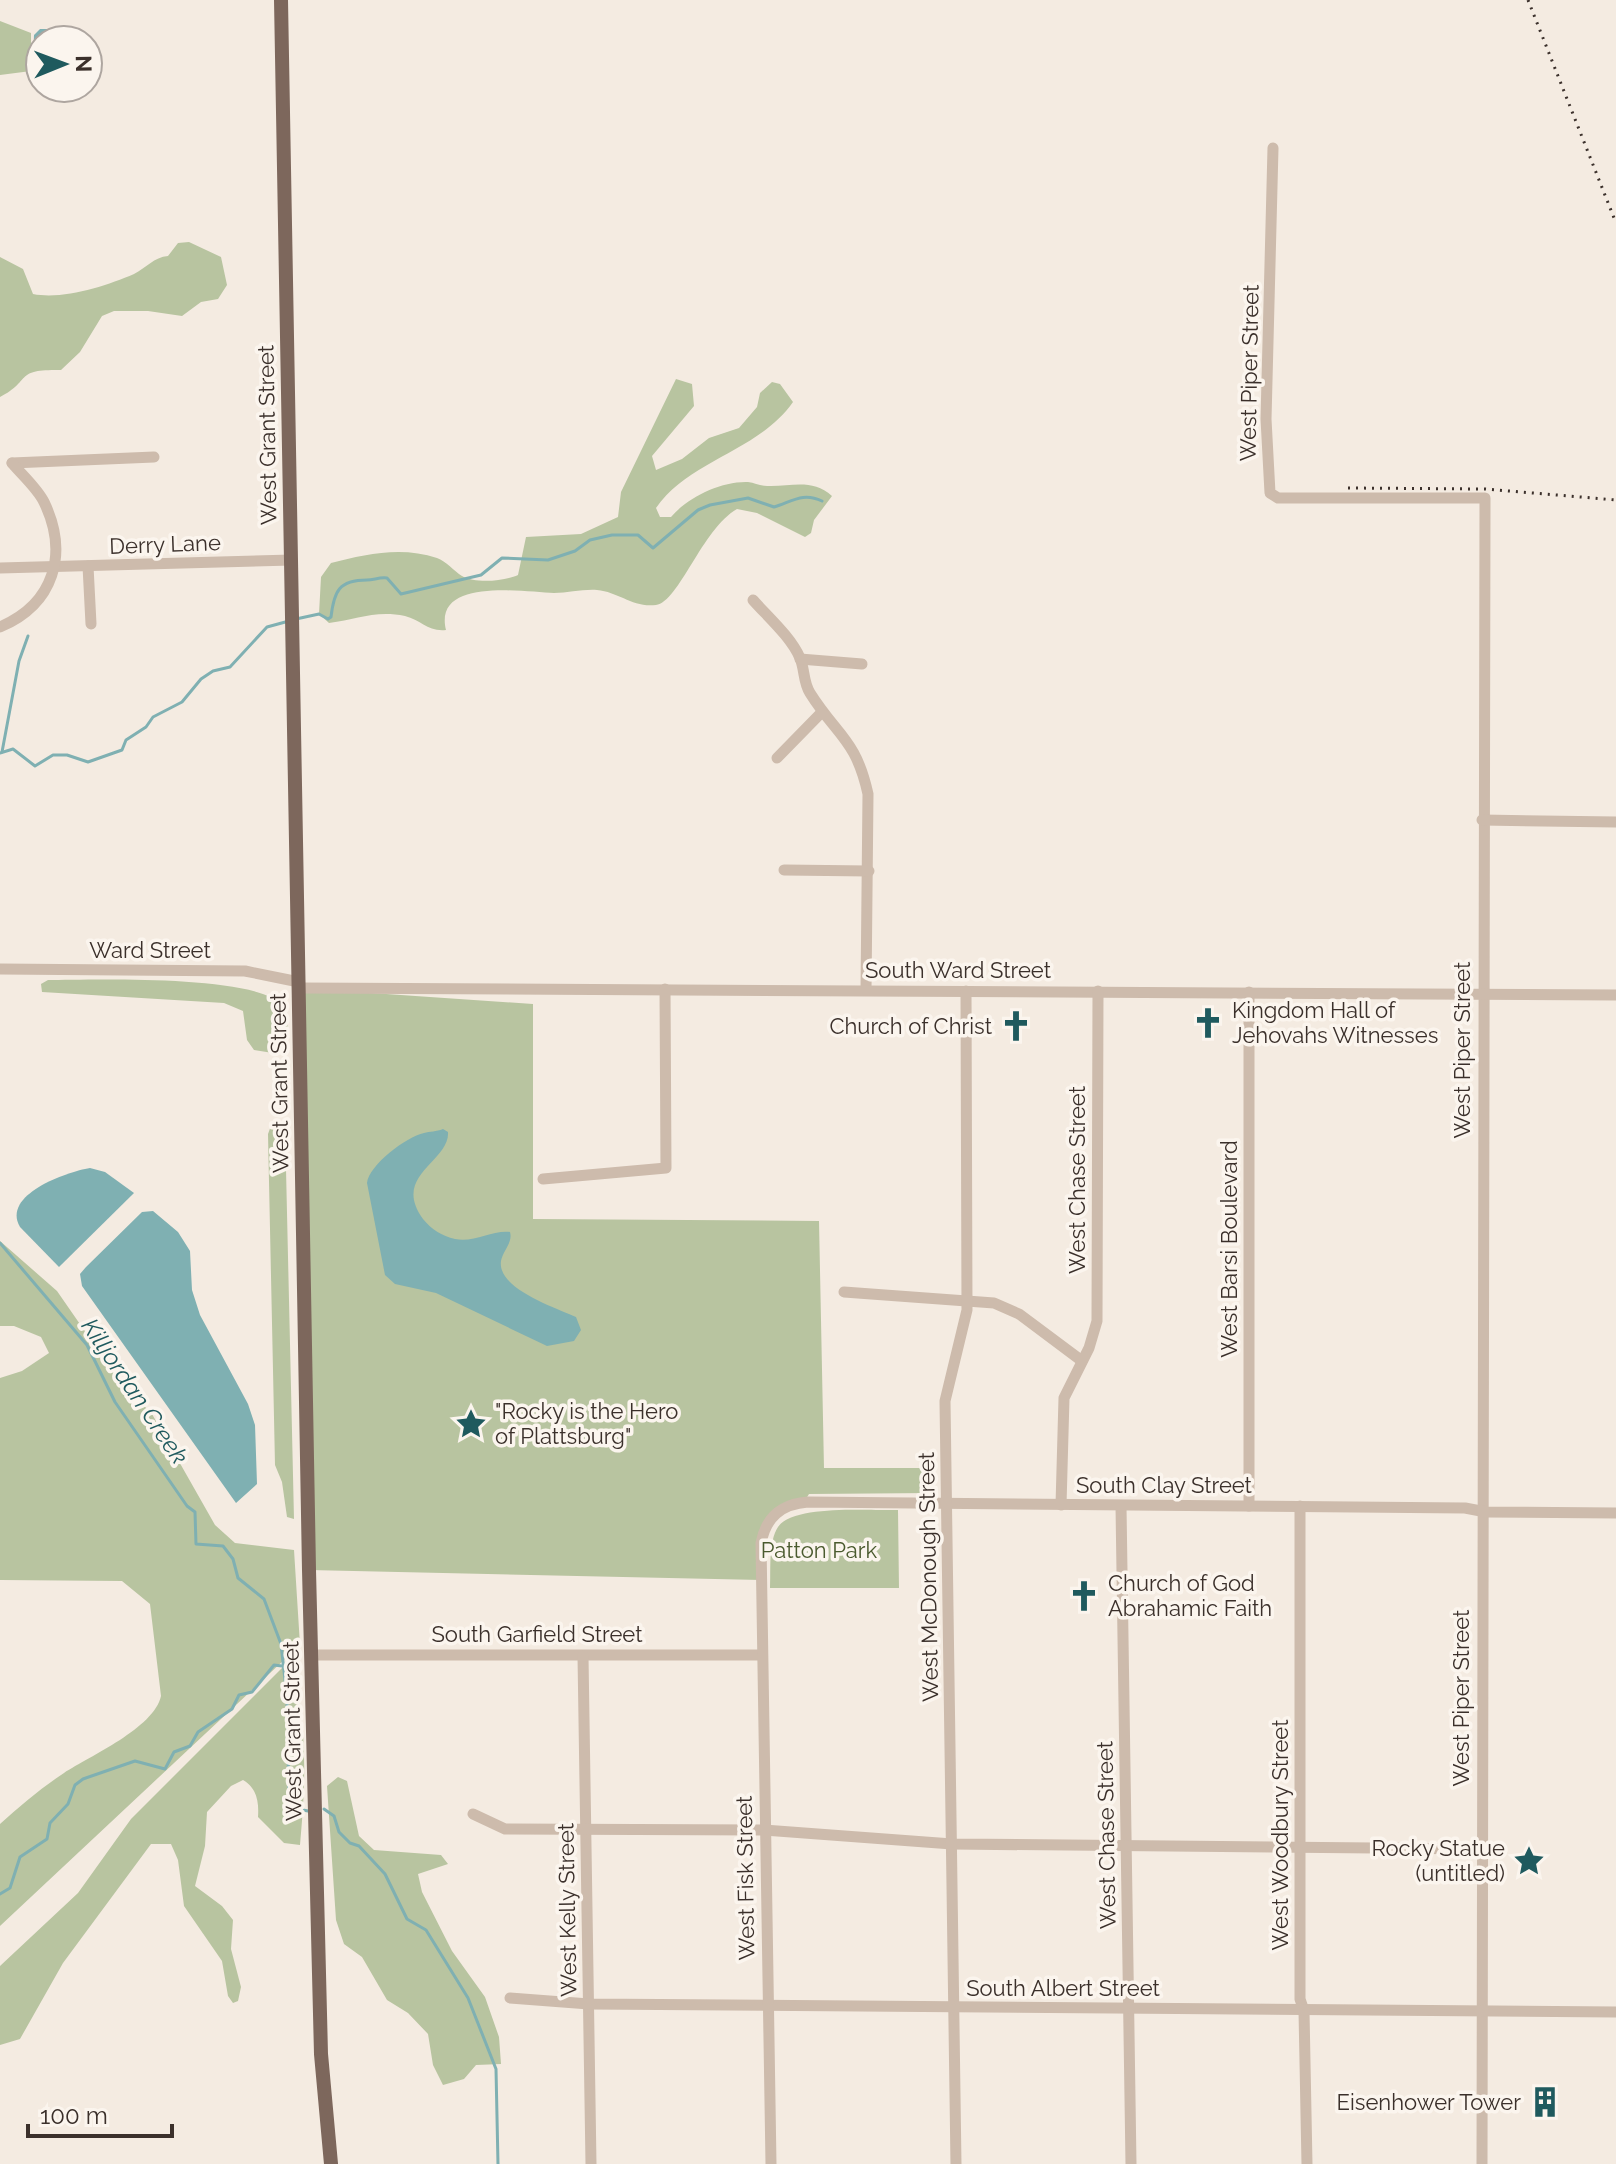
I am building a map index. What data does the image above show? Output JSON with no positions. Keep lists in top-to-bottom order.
{
  "streets": {
    "main road": ["West Grant Street"],
    "street": [
      "West Piper Street",
      "Derry Lane",
      "Ward Street",
      "South Ward Street",
      "West Chase Street",
      "West Barsi Boulevard",
      "South Clay Street",
      "West McDonough Street",
      "South Garfield Street",
      "West Woodbury Street",
      "West Fisk Street",
      "West Kelly Street",
      "South Albert Street"
    ]
  },
  "crossings": [
    ["West Piper Street", "South Ward Street"],
    ["West Piper Street", "South Clay Street"],
    ["West Piper Street", "South Albert Street"],
    ["West Grant Street", "Derry Lane"],
    ["West Grant Street", "Ward Street"],
    ["West Grant Street", "South Ward Street"],
    ["West Grant Street", "South Garfield Street"],
    ["Ward Street", "South Ward Street"],
    ["South Ward Street", "West Chase Street"],
    ["South Ward Street", "West Barsi Boulevard"],
    ["South Ward Street", "West McDonough Street"],
    ["West Chase Street", "South Clay Street"],
    ["West Chase Street", "South Albert Street"],
    ["West Barsi Boulevard", "South Clay Street"],
    ["South Clay Street", "West McDonough Street"],
    ["South Clay Street", "West Woodbury Street"],
    ["South Clay Street", "West Fisk Street"],
    ["West McDonough Street", "South Albert Street"],
    ["South Garfield Street", "West Fisk Street"],
    ["South Garfield Street", "West Kelly Street"],
    ["West Woodbury Street", "South Albert Street"],
    ["West Fisk Street", "South Albert Street"],
    ["West Kelly Street", "South Albert Street"]
  ],
  "water": ["Killjordan Creek"],
  "parks": ["Patton Park"],
  "places": {
    "church": ["Kingdom Hall of Jehovahs Witnesses", "Church of Christ", "Church of God Abrahamic Faith"],
    "place": ["\"Rocky is the Hero of Plattsburg\"", "Rocky Statue (untitled)"],
    "building": ["Eisenhower Tower"]
  },
  "scale_bar": "100 m",
  "north": "right"
}
